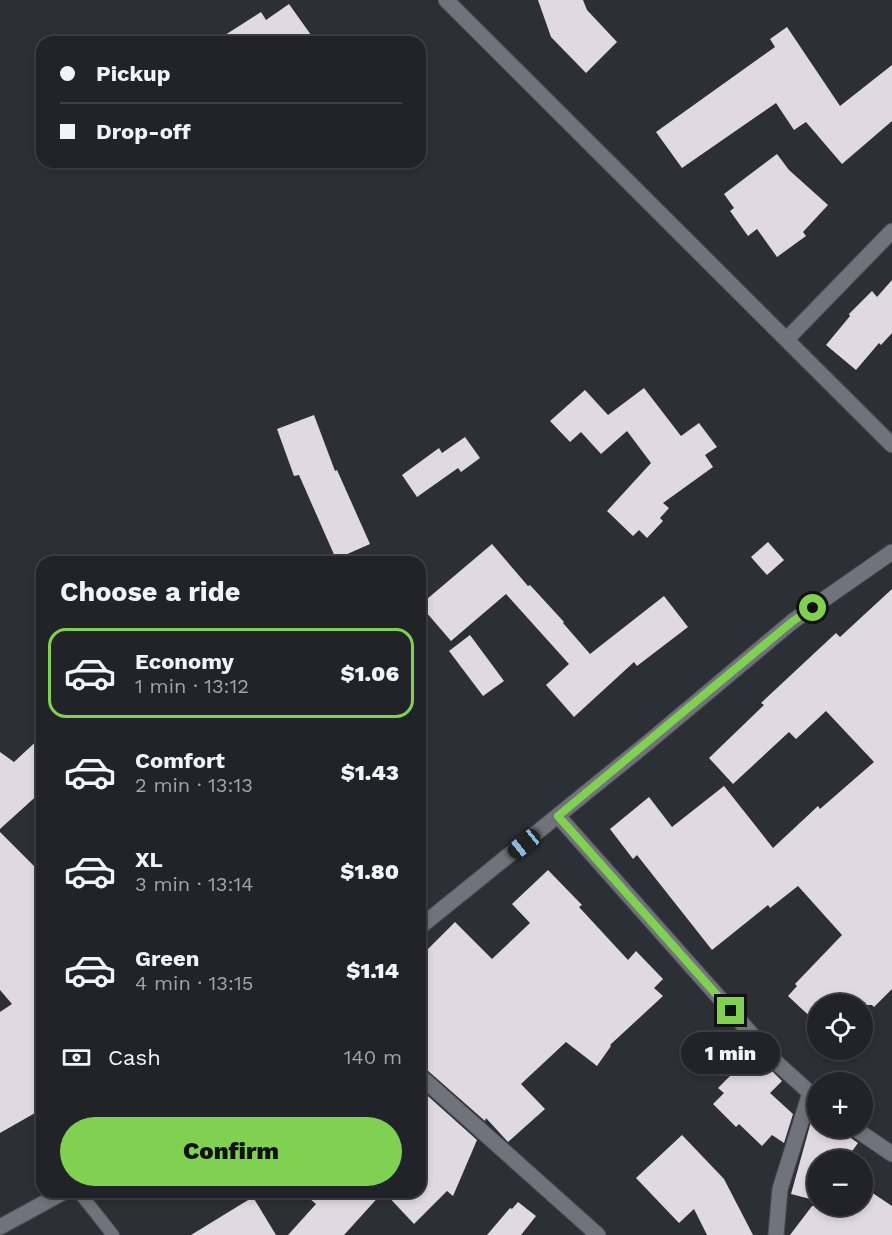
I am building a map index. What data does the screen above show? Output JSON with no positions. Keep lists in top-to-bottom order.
{
  "page": {
    "banner": ["Pickup", "Drop-off"],
    "heading": "Choose a ride",
    "list": [
      {
        "name": "Economy",
        "note": "1 min · 13:12",
        "value": "$1.06"
      },
      {
        "name": "Comfort",
        "note": "2 min · 13:13",
        "value": "$1.43"
      },
      {
        "name": "XL",
        "note": "3 min · 13:14",
        "value": "$1.80"
      },
      {
        "name": "Green",
        "note": "4 min · 13:15",
        "value": "$1.14"
      }
    ],
    "map_buttons": ["+", "−"],
    "pay": ["Cash", "140 m"],
    "bubble": "1 min",
    "buttons": "Confirm"
  }
}
